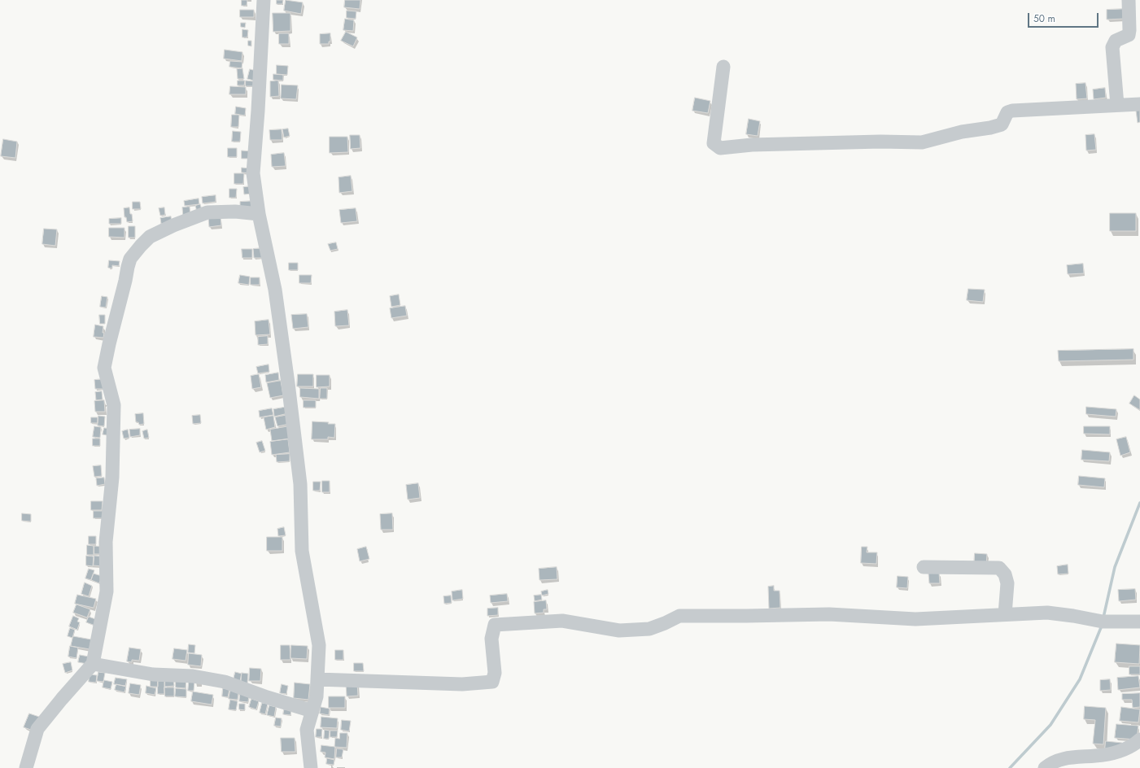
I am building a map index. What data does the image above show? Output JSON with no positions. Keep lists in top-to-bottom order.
{
  "scale_bar": "50 m"
}
